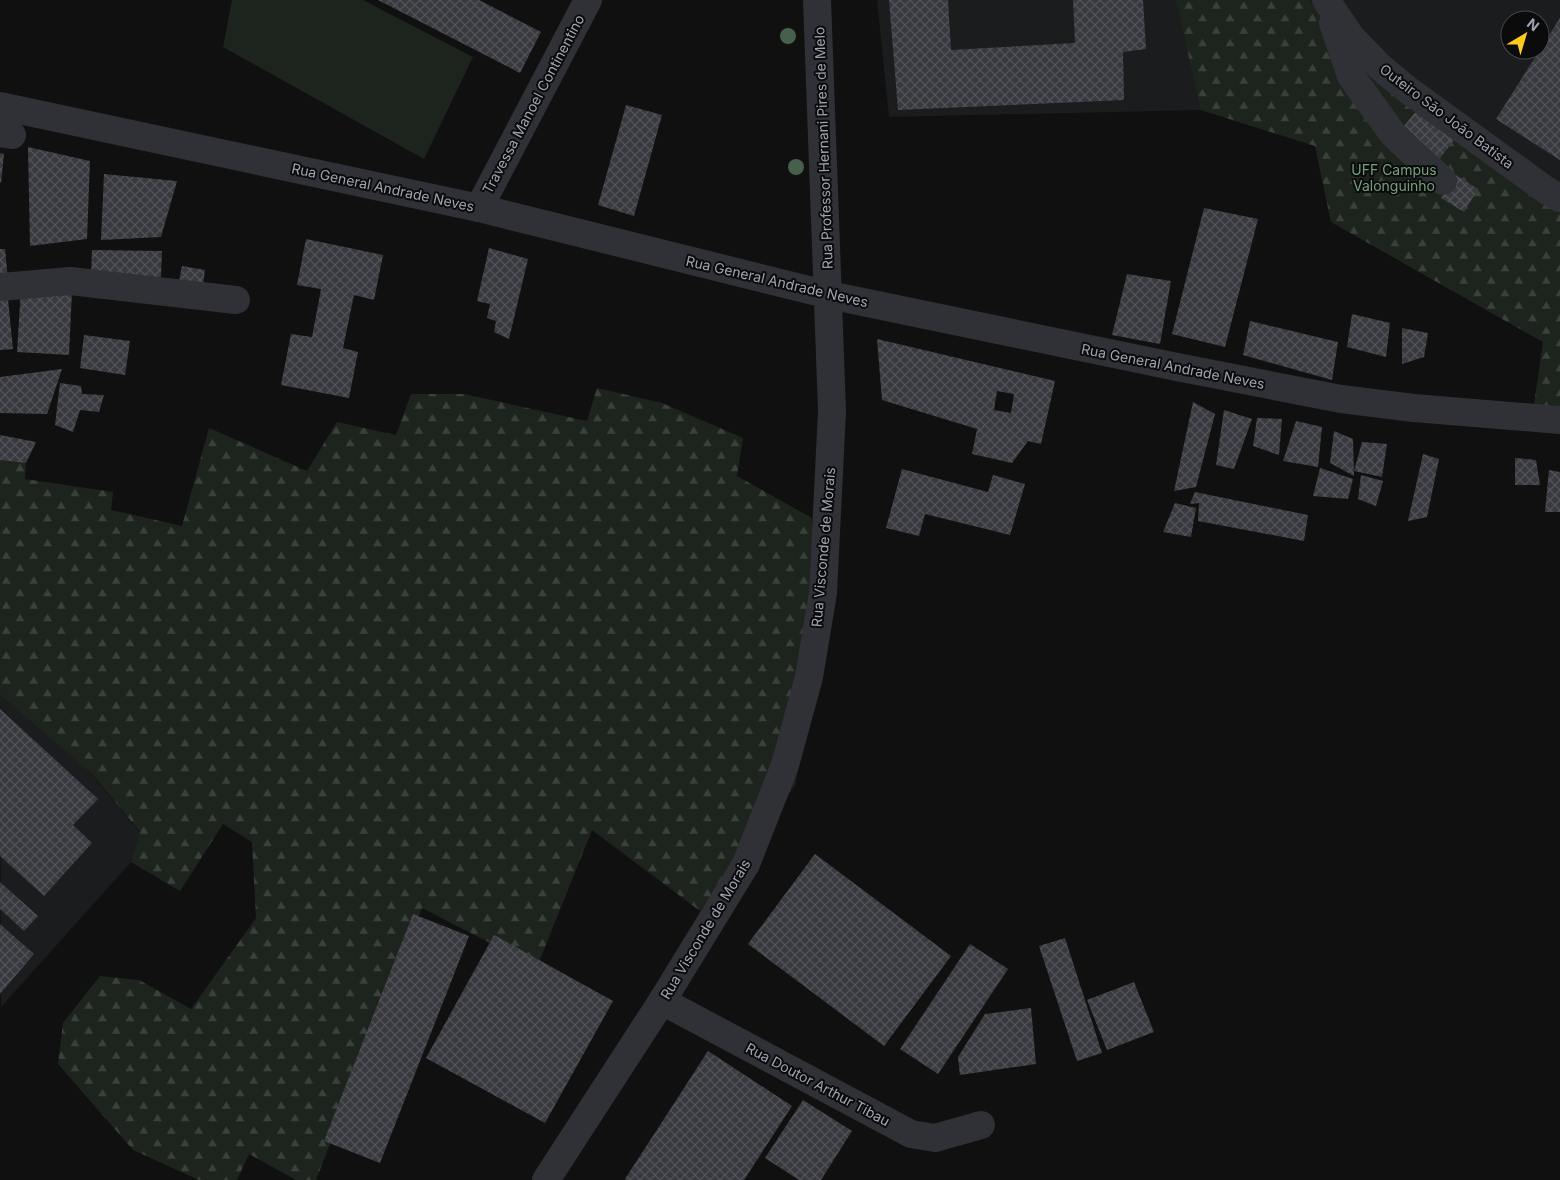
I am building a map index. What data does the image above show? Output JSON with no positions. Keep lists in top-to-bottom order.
{
  "streets": {
    "street": [
      "Travessa Manoel Continentino",
      "Outeiro São João Batista",
      "Rua Professor Hernani Pires de Melo",
      "Rua General Andrade Neves",
      "Rua Visconde de Morais",
      "Rua Doutor Arthur Tibau"
    ]
  },
  "crossings": [
    ["Travessa Manoel Continentino", "Rua General Andrade Neves"],
    ["Rua Professor Hernani Pires de Melo", "Rua General Andrade Neves"],
    ["Rua Professor Hernani Pires de Melo", "Rua Visconde de Morais"],
    ["Rua General Andrade Neves", "Rua Visconde de Morais"],
    ["Rua Visconde de Morais", "Rua Doutor Arthur Tibau"]
  ],
  "parks": ["UFF Campus Valonguinho"],
  "north": "top right"
}
